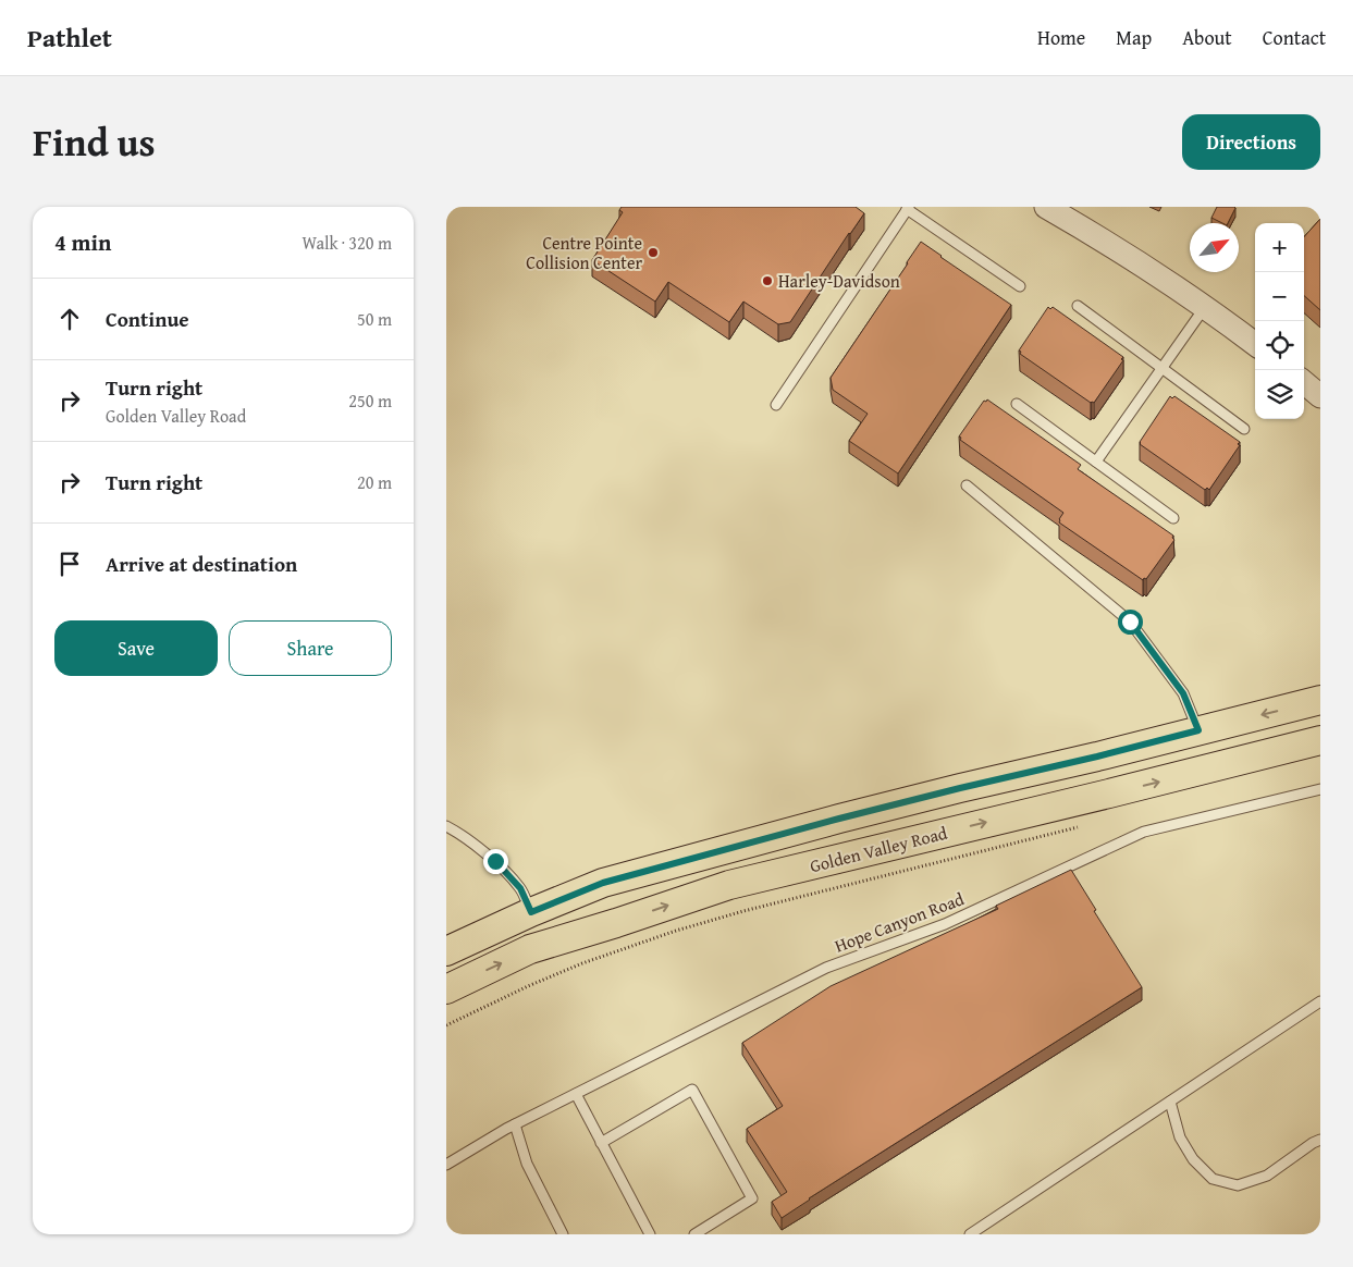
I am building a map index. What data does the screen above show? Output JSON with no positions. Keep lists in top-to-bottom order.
{
  "streets": {
    "main road": ["Golden Valley Road"],
    "lane": ["Hope Canyon Road"]
  },
  "places": ["Centre Pointe Collision Center", "Harley-Davidson"],
  "north": "top right",
  "page": {
    "header": "Pathlet",
    "nav": [
      "Home",
      "Map",
      "About",
      "Contact"
    ],
    "title": "Find us",
    "buttons": [
      "Directions",
      ["Save", "Share"]
    ],
    "heading": ["4 min", "Walk · 320 m"],
    "map_buttons": ["+", "−"],
    "list": [
      ["Continue", "50 m"],
      ["Turn right", "Golden Valley Road", "250 m"],
      ["Turn right", "20 m"],
      "Arrive at destination"
    ]
  }
}
